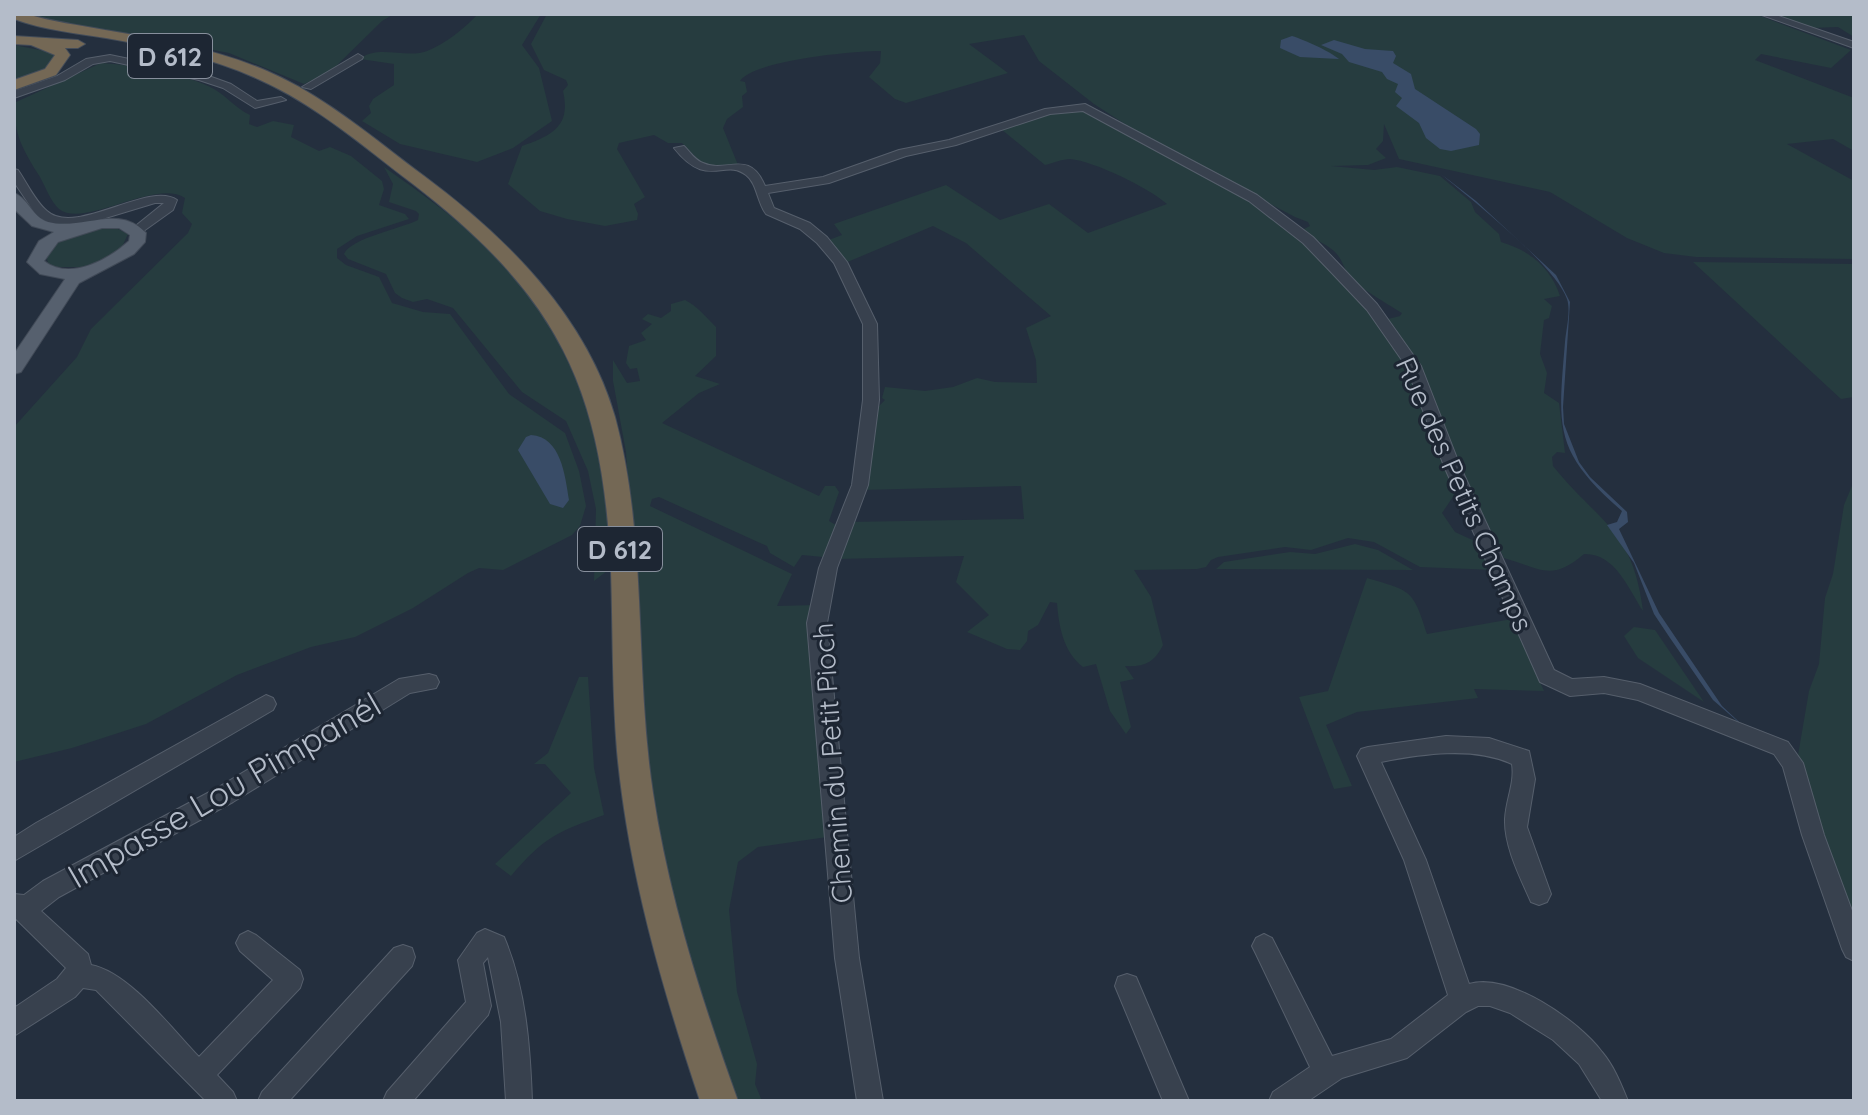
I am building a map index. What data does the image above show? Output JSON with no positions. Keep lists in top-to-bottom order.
{
  "streets": {
    "highway": ["D 612"],
    "street": ["Rue des Petits Champs", "Chemin du Petit Pioch", "Impasse Lou Pimpanél"]
  },
  "crossings": [
    ["Rue des Petits Champs", "Chemin du Petit Pioch"]
  ]
}
